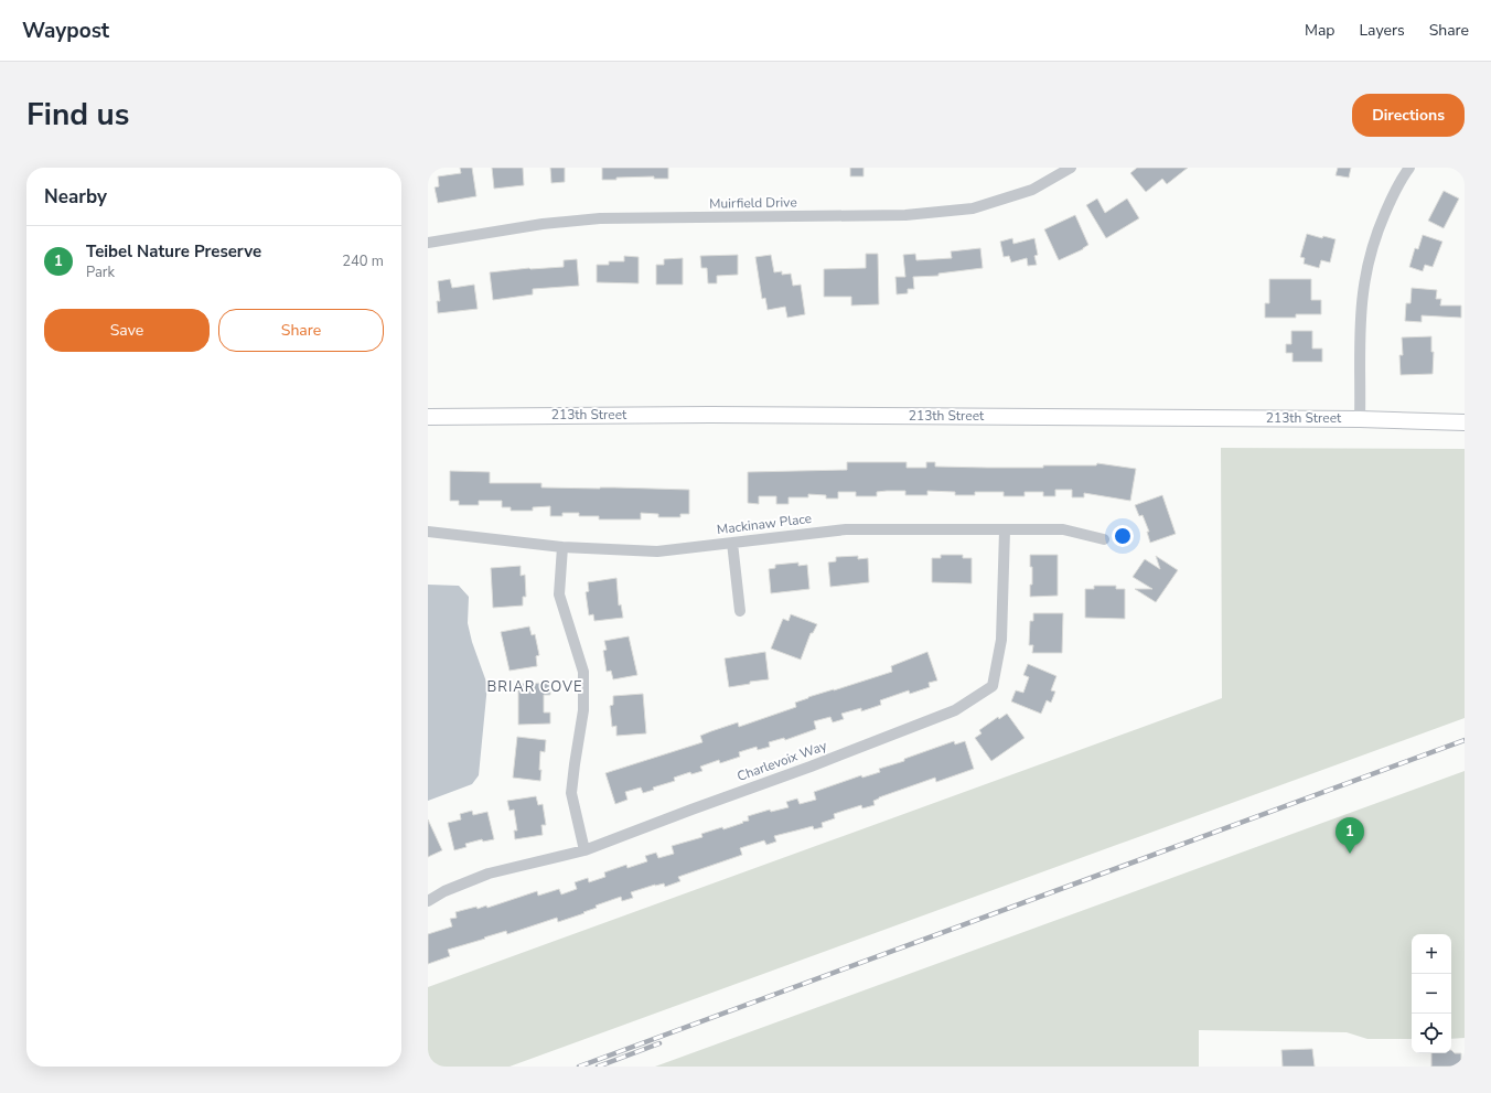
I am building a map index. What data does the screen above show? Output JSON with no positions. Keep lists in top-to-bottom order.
{
  "streets": {
    "street": [
      "Muirfield Drive",
      "213th Street",
      "Mackinaw Place",
      "Charlevoix Way"
    ]
  },
  "crossings": [
    ["Mackinaw Place", "Charlevoix Way"]
  ],
  "districts": ["BRIAR COVE"],
  "page": {
    "header": "Waypost",
    "nav": ["Map", "Layers", "Share"],
    "title": "Find us",
    "buttons": [
      "Directions",
      ["Save", "Share"]
    ],
    "heading": "Nearby",
    "list": [
      {
        "mark": "1",
        "name": "Teibel Nature Preserve",
        "note": "Park",
        "value": "240 m"
      }
    ],
    "pins": "1",
    "map_buttons": ["+", "−"]
  }
}
